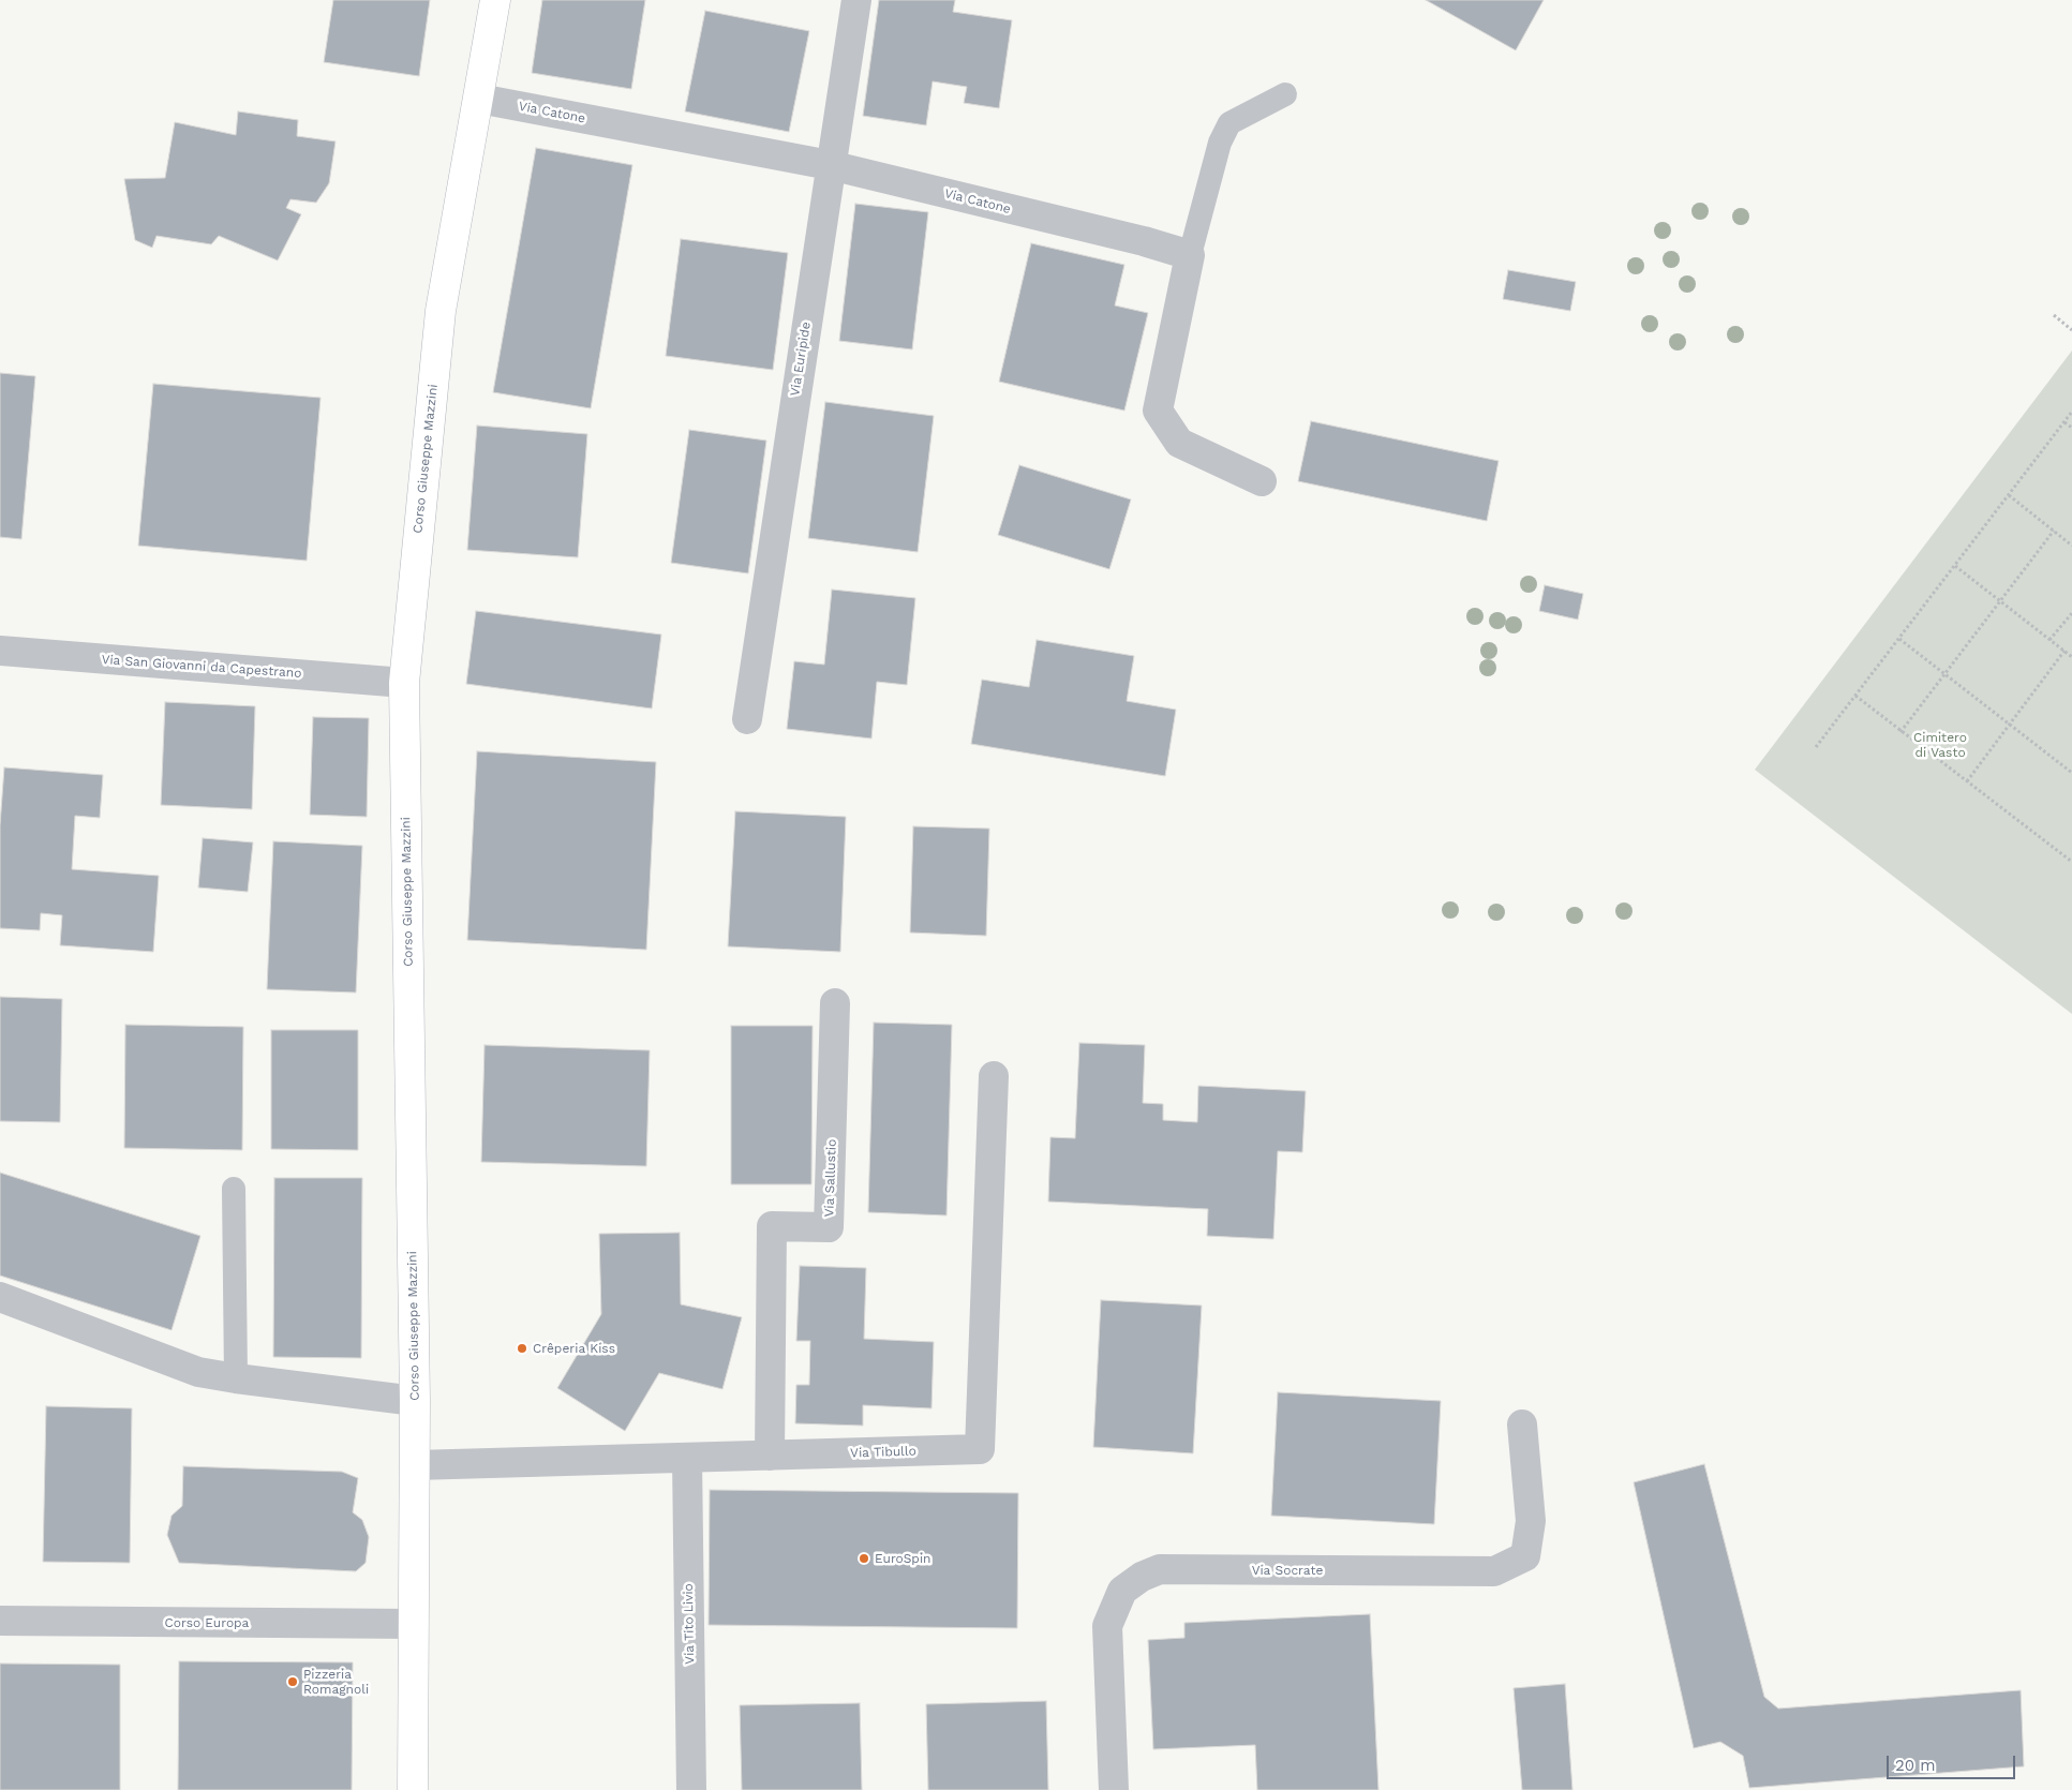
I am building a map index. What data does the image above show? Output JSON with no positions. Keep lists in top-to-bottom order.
{
  "streets": {
    "main road": ["Corso Giuseppe Mazzini"],
    "street": [
      "Via Catone",
      "Via Euripide",
      "Via San Giovanni da Capestrano",
      "Via Sallustio",
      "Via Tibullo",
      "Via Socrate",
      "Corso Europa",
      "Via Tito Livio"
    ]
  },
  "crossings": [
    ["Via Catone", "Via Euripide"],
    ["Via Catone", "Corso Giuseppe Mazzini"],
    ["Corso Giuseppe Mazzini", "Via San Giovanni da Capestrano"],
    ["Corso Giuseppe Mazzini", "Via Tibullo"],
    ["Corso Giuseppe Mazzini", "Corso Europa"],
    ["Via Sallustio", "Via Tibullo"],
    ["Via Tibullo", "Via Tito Livio"]
  ],
  "parks": ["Cimitero di Vasto"],
  "places": ["Crêperia Kiss", "EuroSpin", "Pizzeria Romagnoli"],
  "scale_bar": "20 m"
}
